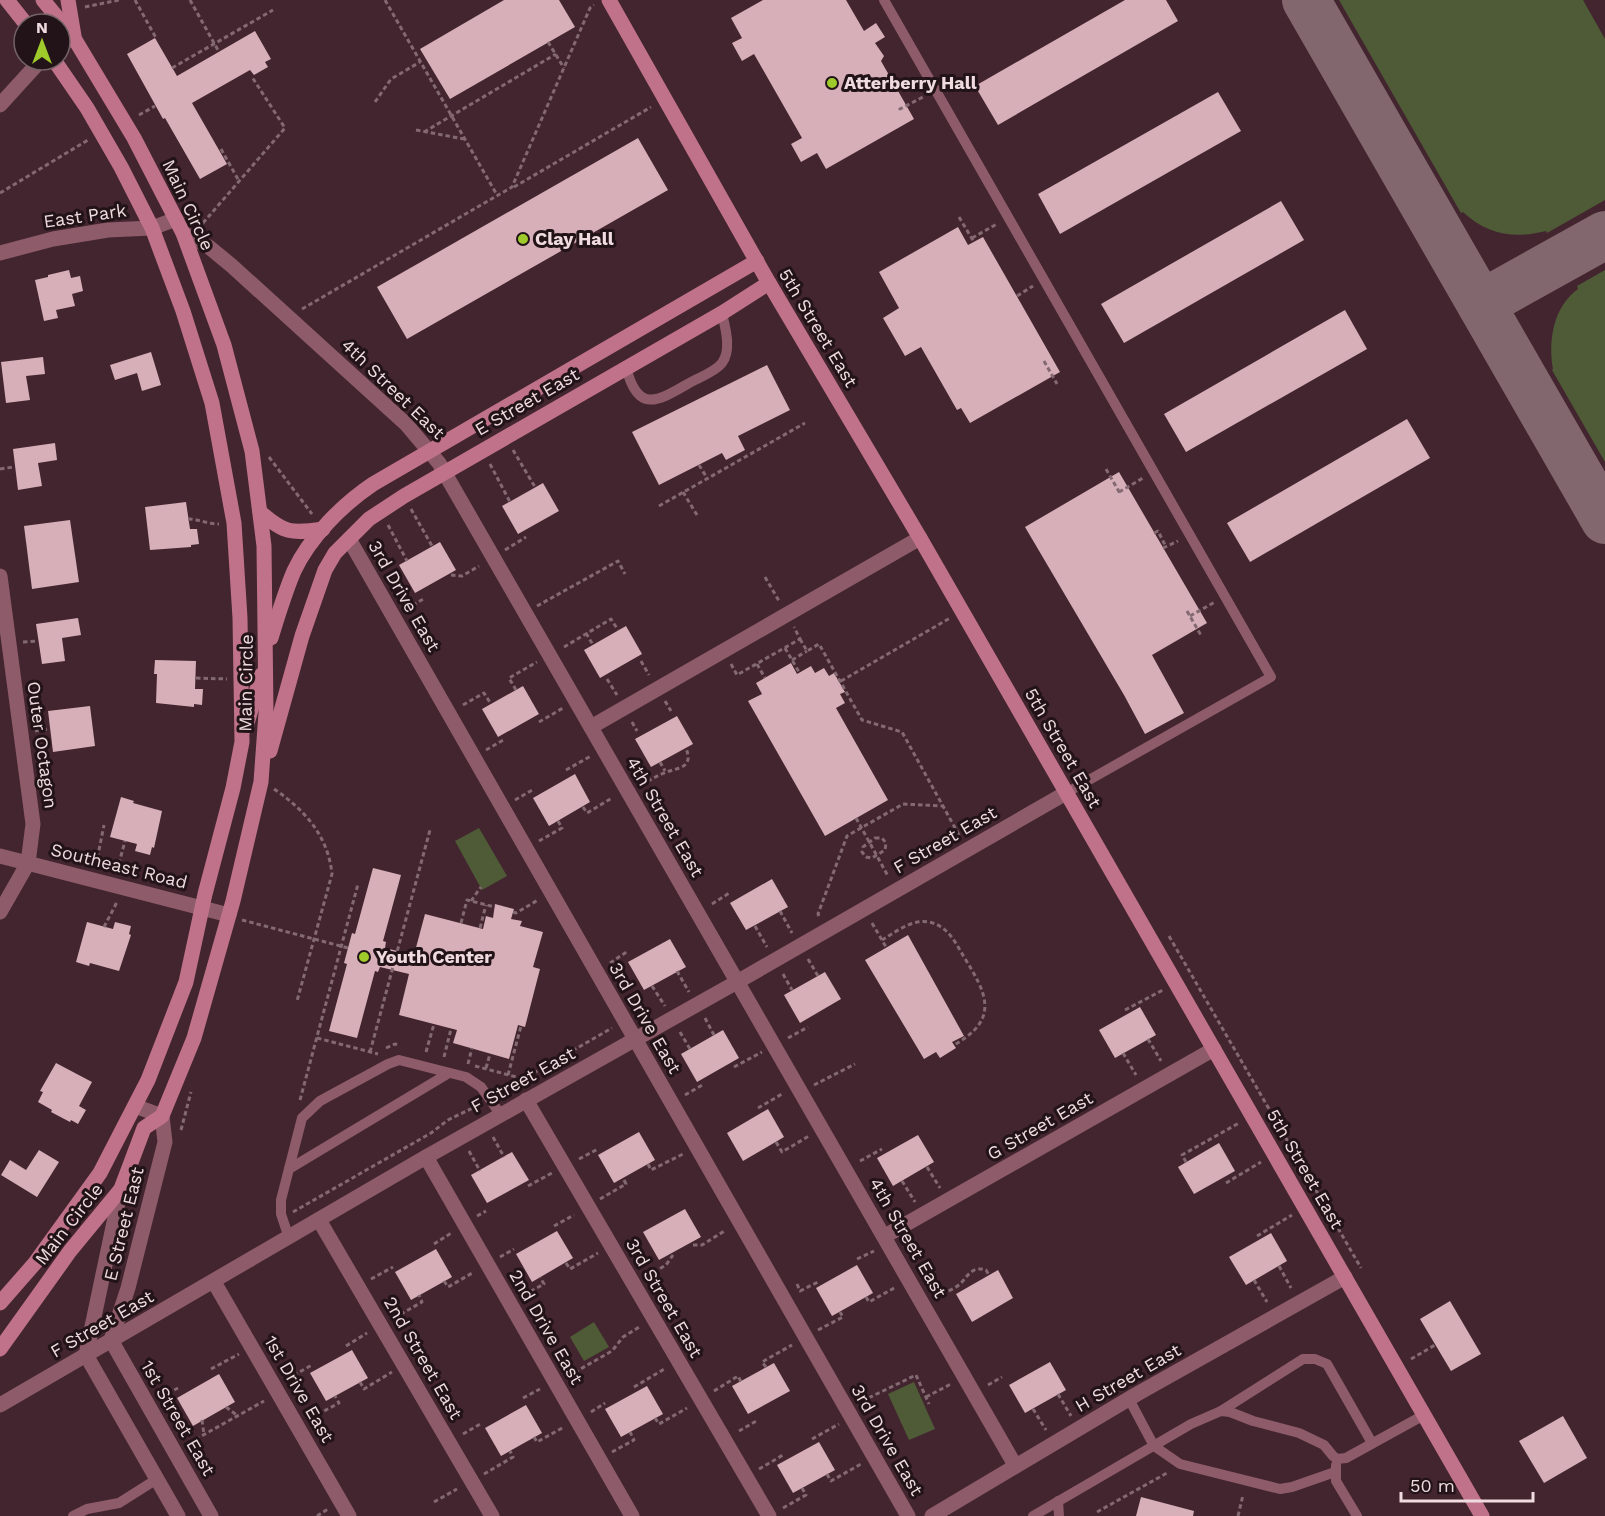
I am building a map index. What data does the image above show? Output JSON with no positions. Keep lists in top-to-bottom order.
{
  "streets": {
    "street": [
      "Main Circle",
      "East Park",
      "5th Street East",
      "4th Street East",
      "E Street East",
      "3rd Drive East",
      "Outer Octagon",
      "F Street East",
      "Southeast Road",
      "G Street East",
      "3rd Street East",
      "2nd Drive East",
      "2nd Street East",
      "H Street East",
      "1st Drive East",
      "1st Street East"
    ]
  },
  "crossings": [
    ["Main Circle", "East Park"],
    ["Main Circle", "4th Street East"],
    ["Main Circle", "E Street East"],
    ["Main Circle", "Southeast Road"],
    ["East Park", "4th Street East"],
    ["5th Street East", "E Street East"],
    ["5th Street East", "F Street East"],
    ["5th Street East", "G Street East"],
    ["5th Street East", "H Street East"],
    ["4th Street East", "E Street East"],
    ["4th Street East", "F Street East"],
    ["4th Street East", "G Street East"],
    ["4th Street East", "H Street East"],
    ["E Street East", "3rd Drive East"],
    ["E Street East", "F Street East"],
    ["E Street East", "1st Street East"],
    ["3rd Drive East", "F Street East"],
    ["Outer Octagon", "Southeast Road"],
    ["F Street East", "3rd Street East"],
    ["F Street East", "2nd Drive East"],
    ["F Street East", "2nd Street East"],
    ["F Street East", "1st Drive East"],
    ["F Street East", "1st Street East"]
  ],
  "places": ["Atterberry Hall", "Clay Hall", "Youth Center"],
  "scale_bar": "50 m",
  "north": "top"
}
